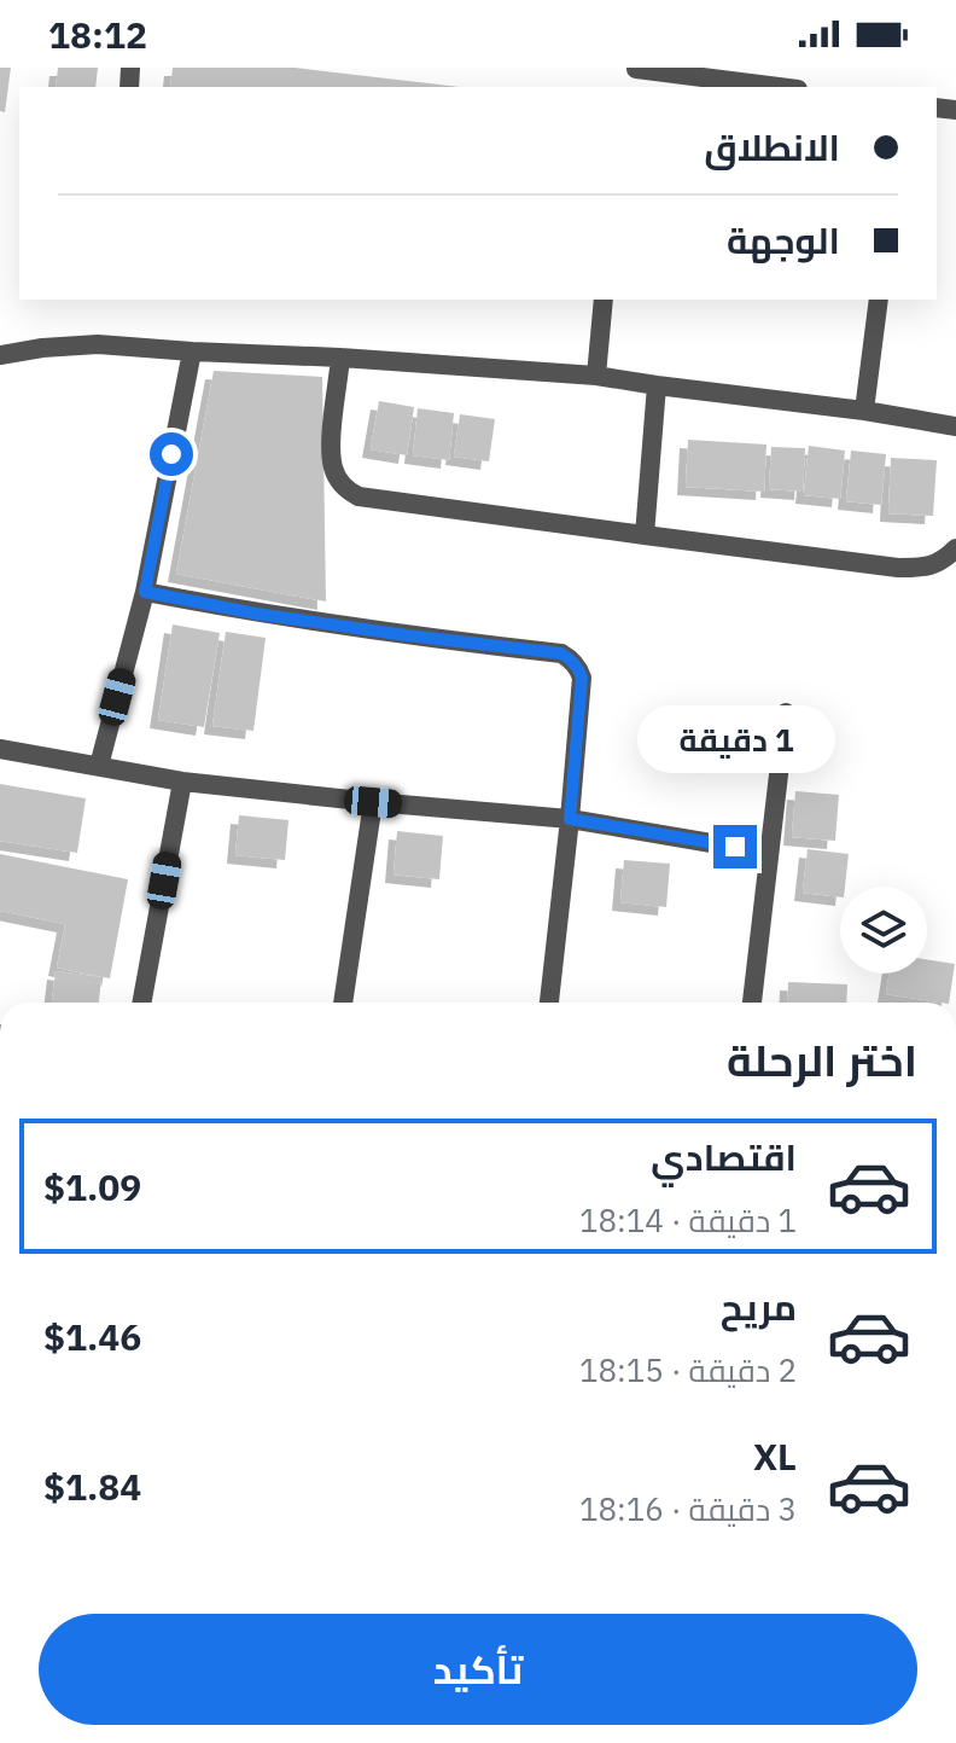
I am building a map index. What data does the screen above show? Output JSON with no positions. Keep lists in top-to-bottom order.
{
  "page": {
    "status": "18:12",
    "banner": ["الانطلاق", "الوجهة"],
    "bubble": "1 دقيقة",
    "heading": "اختر الرحلة",
    "list": [
      {
        "name": "اقتصادي",
        "note": "1 دقيقة · 18:14",
        "value": "$1.09"
      },
      {
        "name": "مريح",
        "note": "2 دقيقة · 18:15",
        "value": "$1.46"
      },
      {
        "name": "XL",
        "note": "3 دقيقة · 18:16",
        "value": "$1.84"
      }
    ],
    "buttons": "تأكيد"
  }
}
